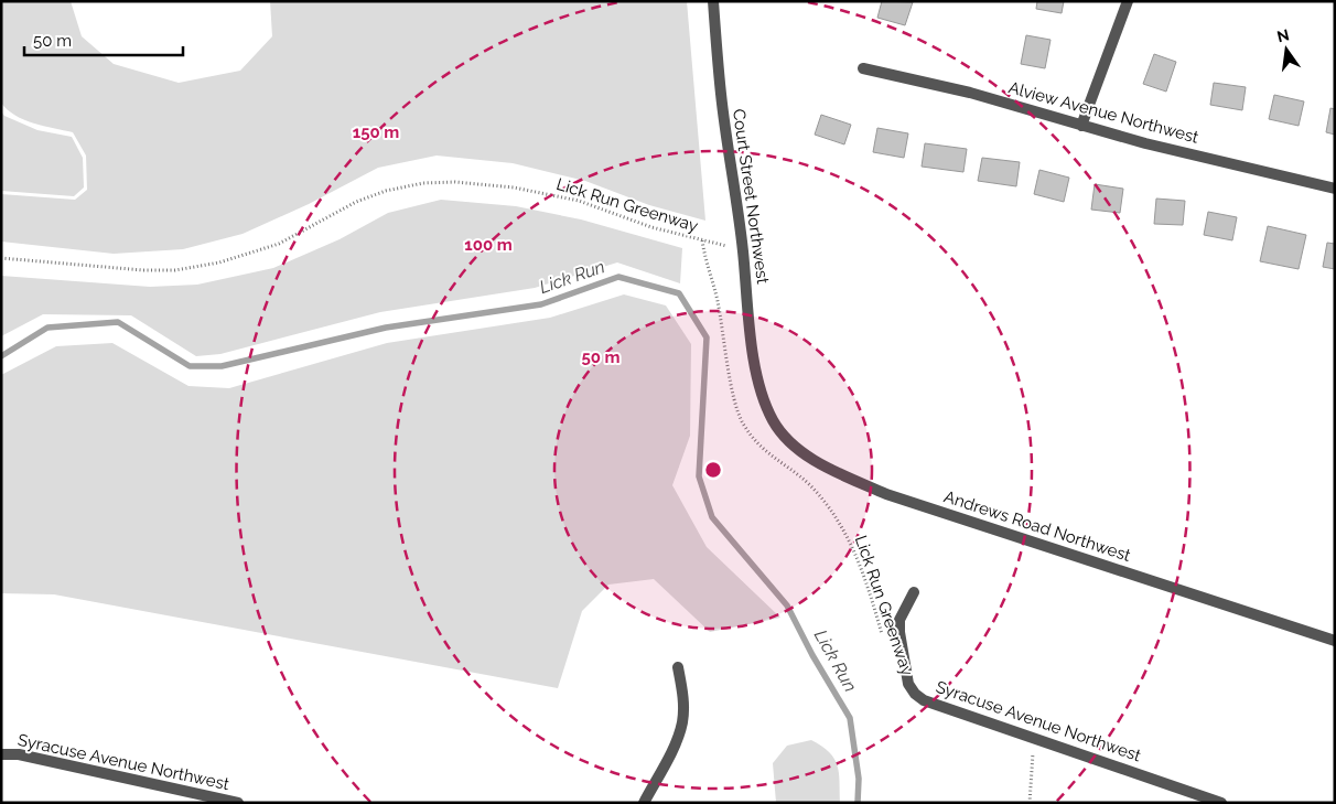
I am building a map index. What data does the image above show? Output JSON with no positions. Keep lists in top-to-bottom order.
{
  "streets": {
    "street": [
      "Alview Avenue Northwest",
      "Court Street Northwest",
      "Andrews Road Northwest",
      "Syracuse Avenue Northwest"
    ],
    "path": ["Lick Run Greenway"]
  },
  "crossings": [
    ["Court Street Northwest", "Lick Run Greenway"],
    ["Court Street Northwest", "Andrews Road Northwest"]
  ],
  "water": ["Lick Run"],
  "scale_bar": "50 m",
  "north": "top",
  "rings": ["150 m", "100 m", "50 m"]
}
